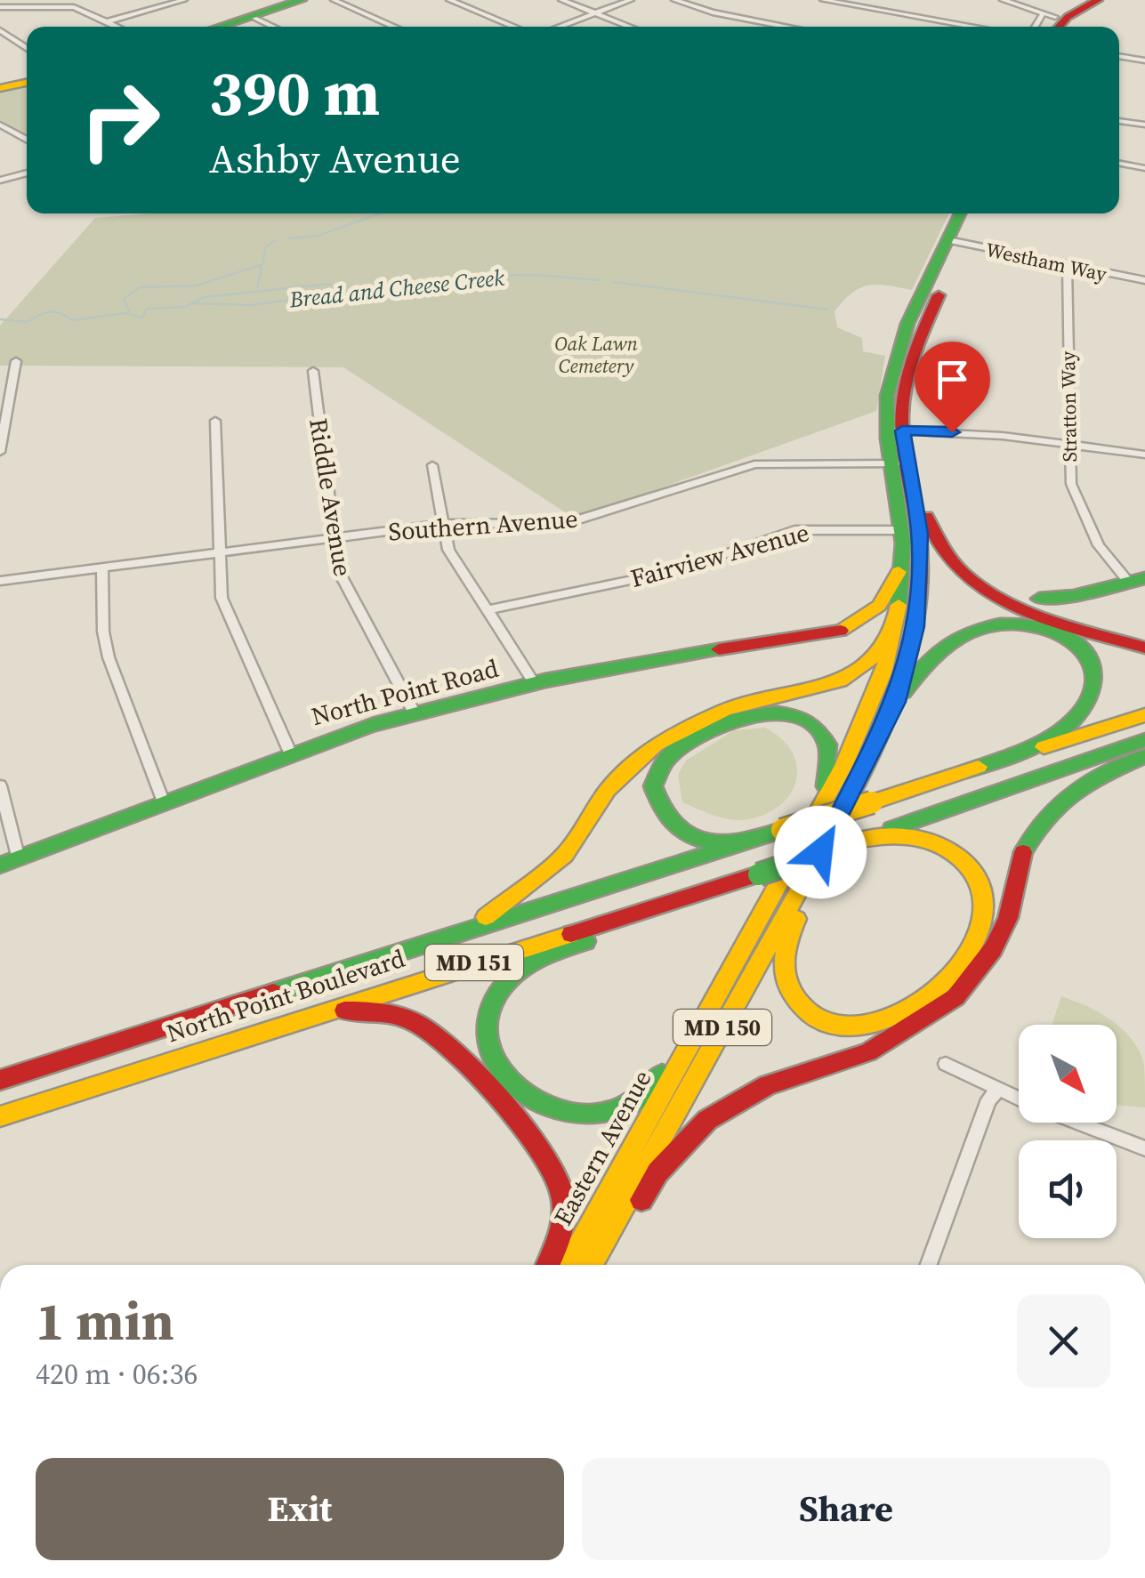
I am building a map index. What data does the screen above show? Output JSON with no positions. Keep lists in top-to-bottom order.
{
  "streets": {
    "main road": [
      "North Point Road",
      "MD 151",
      "North Point Boulevard",
      "MD 150",
      "Eastern Avenue"
    ],
    "street": [
      "Westham Way",
      "Stratton Way",
      "Riddle Avenue",
      "Southern Avenue",
      "Fairview Avenue"
    ]
  },
  "crossings": [
    ["Westham Way", "Stratton Way"],
    ["Westham Way", "Eastern Avenue"],
    ["Riddle Avenue", "Southern Avenue"],
    ["Riddle Avenue", "North Point Road"],
    ["Southern Avenue", "Eastern Avenue"],
    ["Fairview Avenue", "Eastern Avenue"]
  ],
  "water": ["Bread and Cheese Creek"],
  "parks": ["Oak Lawn Cemetery"],
  "north": "bottom right",
  "page": {
    "turn": ["390 m", "Ashby Avenue"],
    "heading": ["1 min", "420 m · 06:36"],
    "buttons": ["Exit", "Share"]
  }
}
